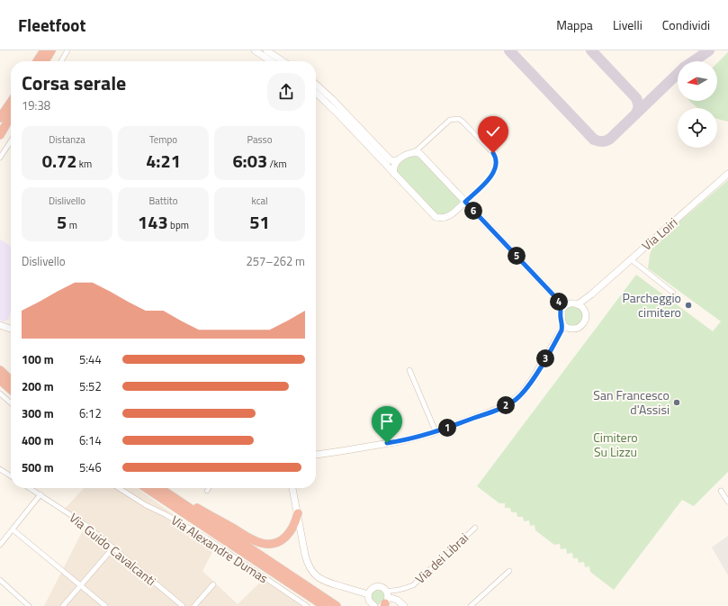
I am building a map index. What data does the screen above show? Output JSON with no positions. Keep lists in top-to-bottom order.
{
  "streets": {
    "main road": ["Via Loiri"],
    "street": ["Via Guido Cavalcanti", "Via Alexandre Dumas", "Via dei Librai"]
  },
  "parks": ["Cimitero Su Lizzu"],
  "places": ["Parcheggio cimitero", "San Francesco d'Assisi"],
  "north": "left",
  "page": {
    "header": "Fleetfoot",
    "nav": ["Mappa", "Livelli", "Condividi"],
    "heading": ["Corsa serale", "19:38"],
    "stats": [
      ["Distanza", "0.72 km"],
      ["Tempo", "4:21"],
      ["Passo", "6:03 /km"],
      ["Dislivello", "5 m"],
      ["Battito", "143 bpm"],
      ["kcal", "51"]
    ],
    "pins": [
      "6",
      "5",
      "4",
      "3",
      "2",
      "1"
    ],
    "chart": ["Dislivello", "257–262 m"],
    "list": [
      {
        "name": "100 m",
        "note": "5:44"
      },
      {
        "name": "200 m",
        "note": "5:52"
      },
      {
        "name": "300 m",
        "note": "6:12"
      },
      {
        "name": "400 m",
        "note": "6:14"
      },
      {
        "name": "500 m",
        "note": "5:46"
      }
    ]
  }
}
